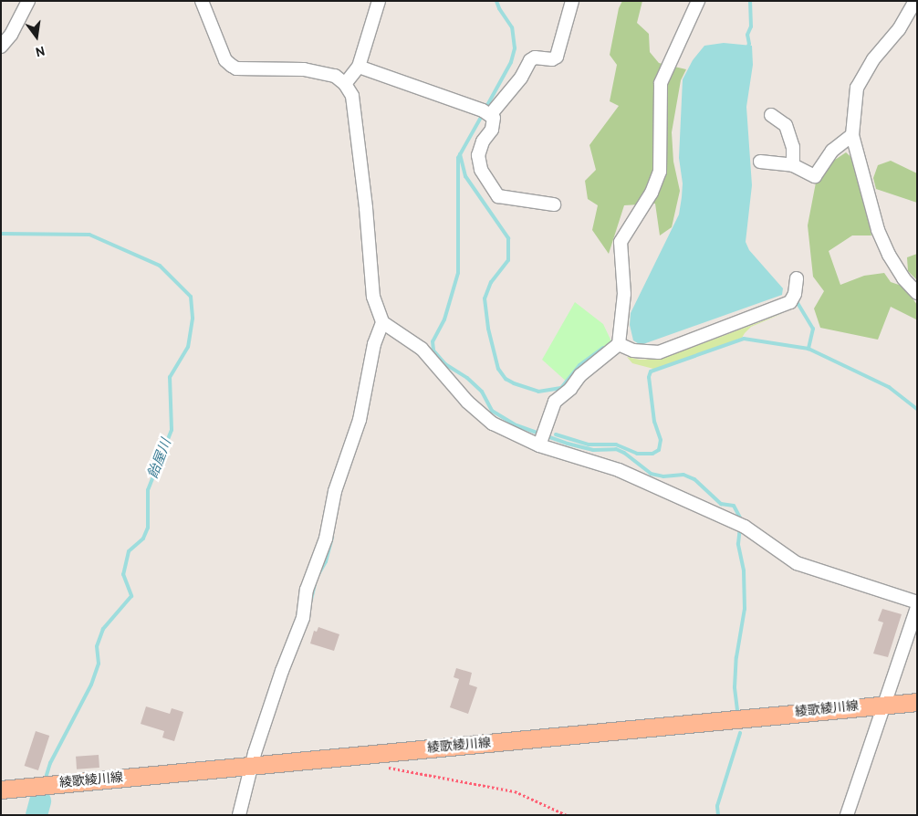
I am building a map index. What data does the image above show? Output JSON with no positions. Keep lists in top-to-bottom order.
{
  "streets": {
    "main road": ["綾歌綾川線"]
  },
  "water": ["飴屋川"],
  "north": "bottom"
}
